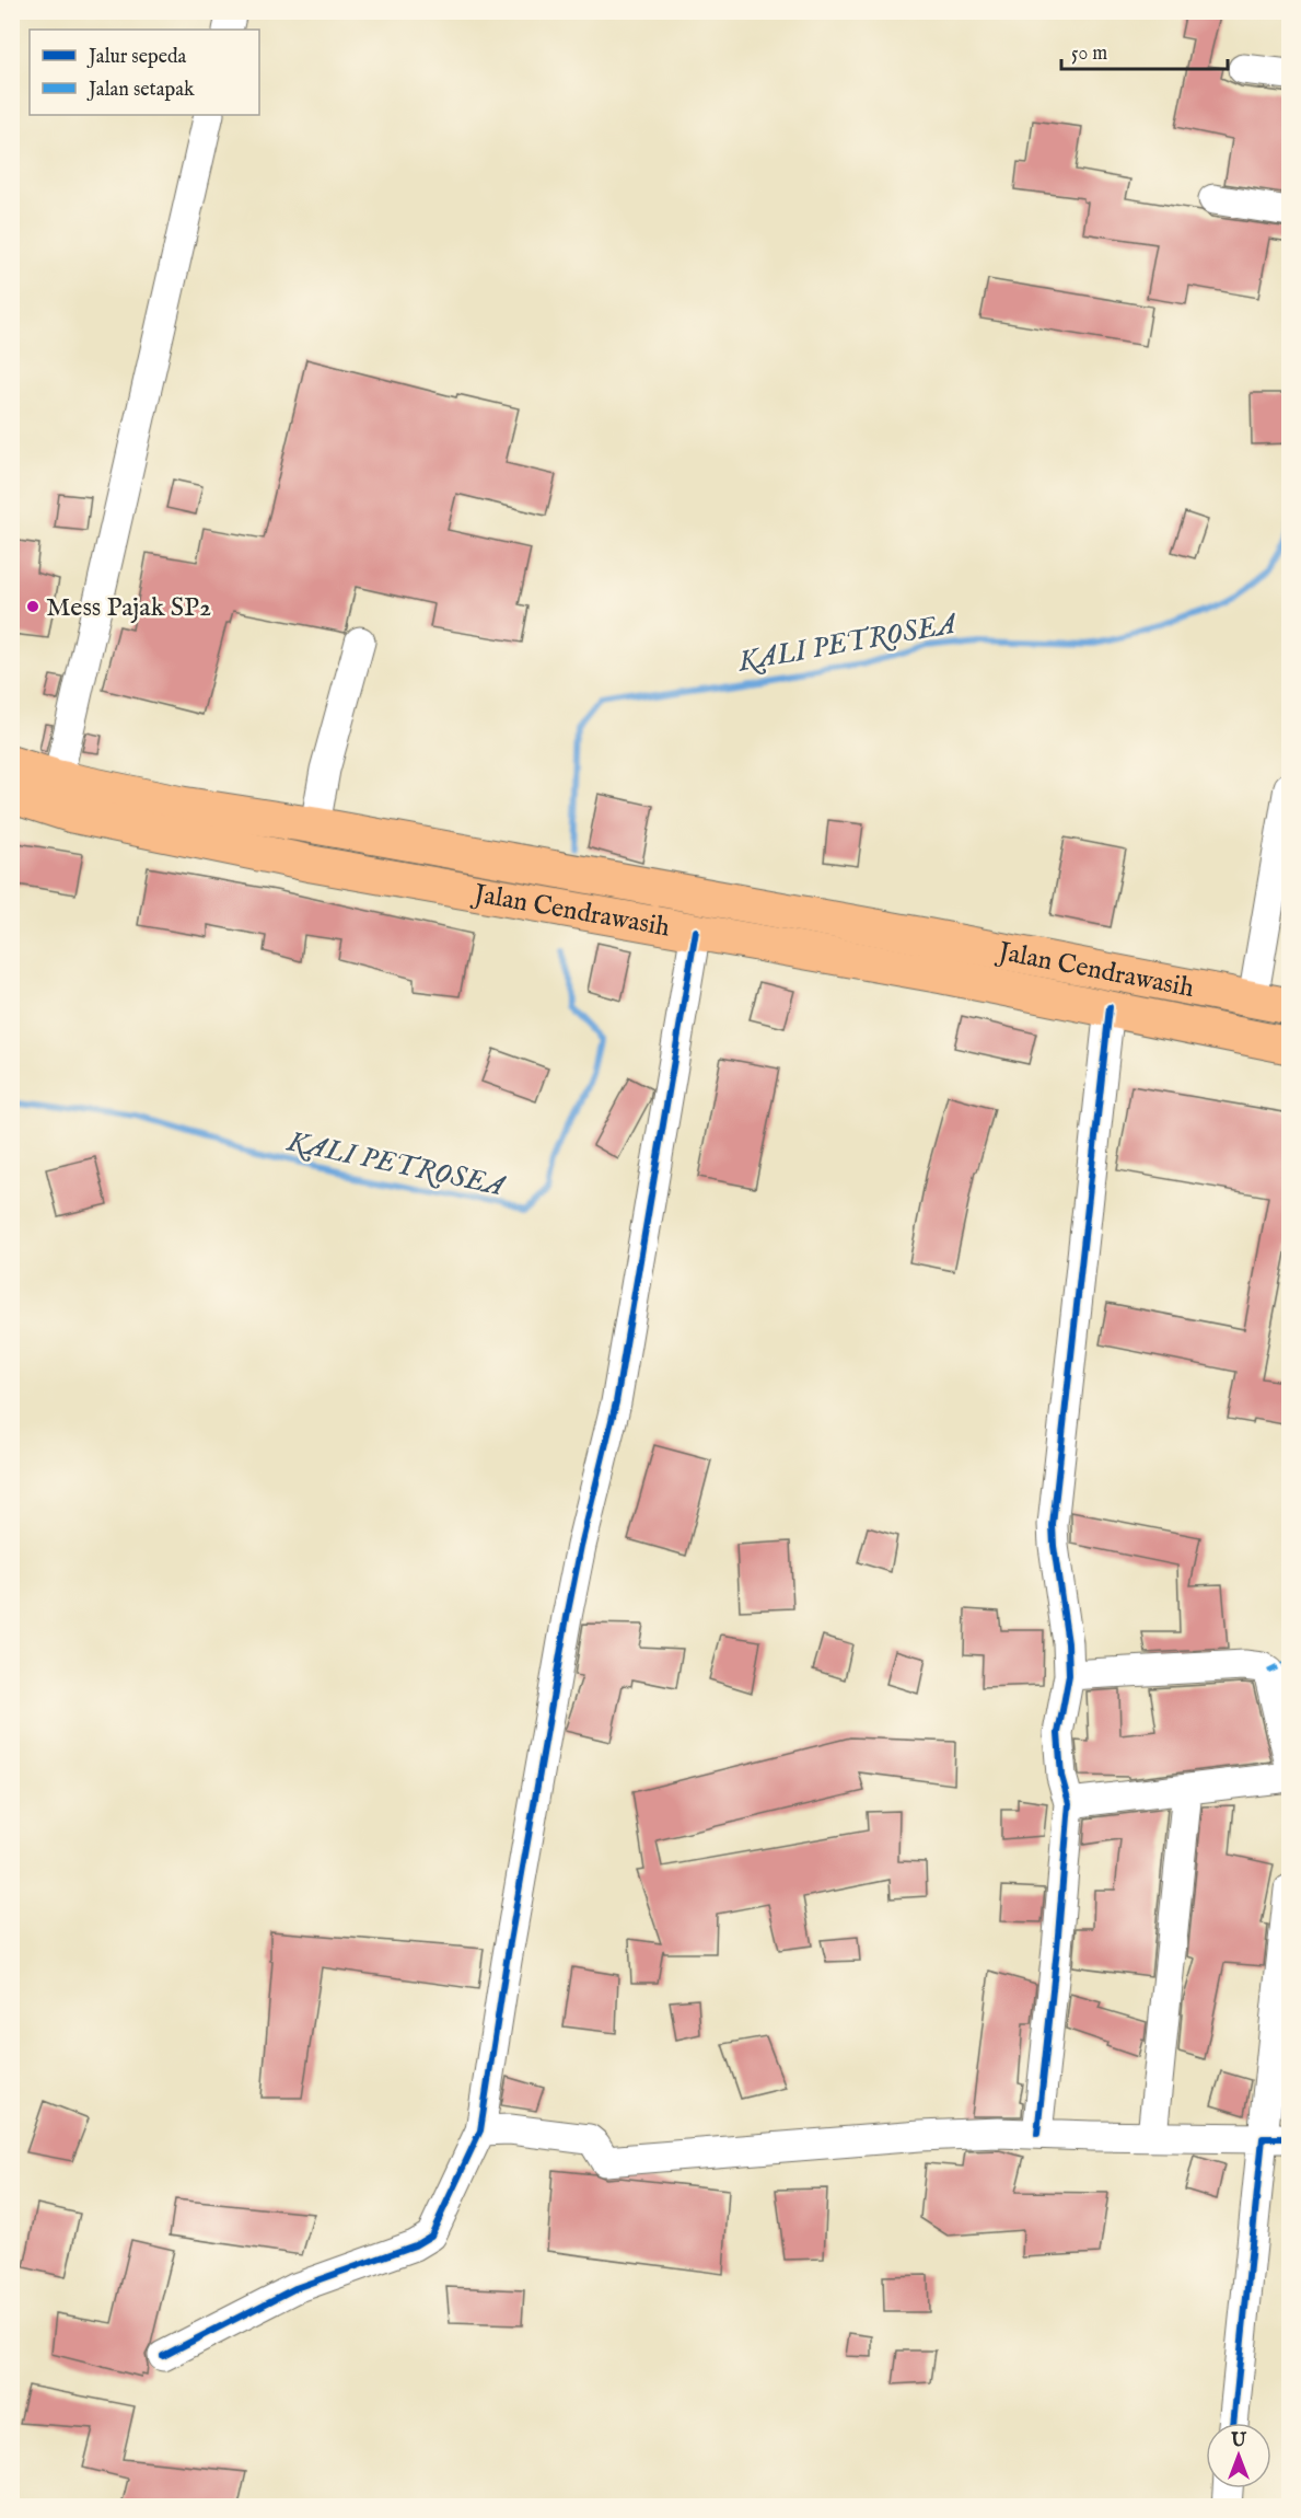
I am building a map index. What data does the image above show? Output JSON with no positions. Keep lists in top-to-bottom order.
{
  "streets": {
    "main road": ["Jalan Cendrawasih"]
  },
  "water": ["KALI PETROSEA"],
  "places": ["Mess Pajak SP2"],
  "legend": ["Jalur sepeda", "Jalan setapak"],
  "scale_bar": "50 m",
  "north": "top"
}
